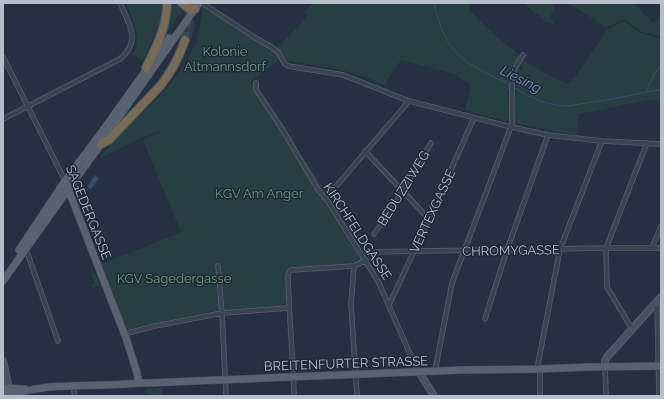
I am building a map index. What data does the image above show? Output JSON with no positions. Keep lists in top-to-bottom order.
{
  "streets": {
    "main road": ["SAGEDERGASSE", "BREITENFURTER STRASSE"],
    "street": [
      "BEDUZZIWEG",
      "VERTEXGASSE",
      "KIRCHFELDGASSE",
      "CHROMYGASSE"
    ]
  },
  "crossings": [
    ["VERTEXGASSE", "KIRCHFELDGASSE"],
    ["VERTEXGASSE", "CHROMYGASSE"],
    ["SAGEDERGASSE", "BREITENFURTER STRASSE"],
    ["KIRCHFELDGASSE", "CHROMYGASSE"],
    ["KIRCHFELDGASSE", "BREITENFURTER STRASSE"]
  ],
  "water": ["Liesing"],
  "parks": ["Kolonie Altmannsdorf", "KGV Am Anger", "KGV Sagedergasse"]
}
